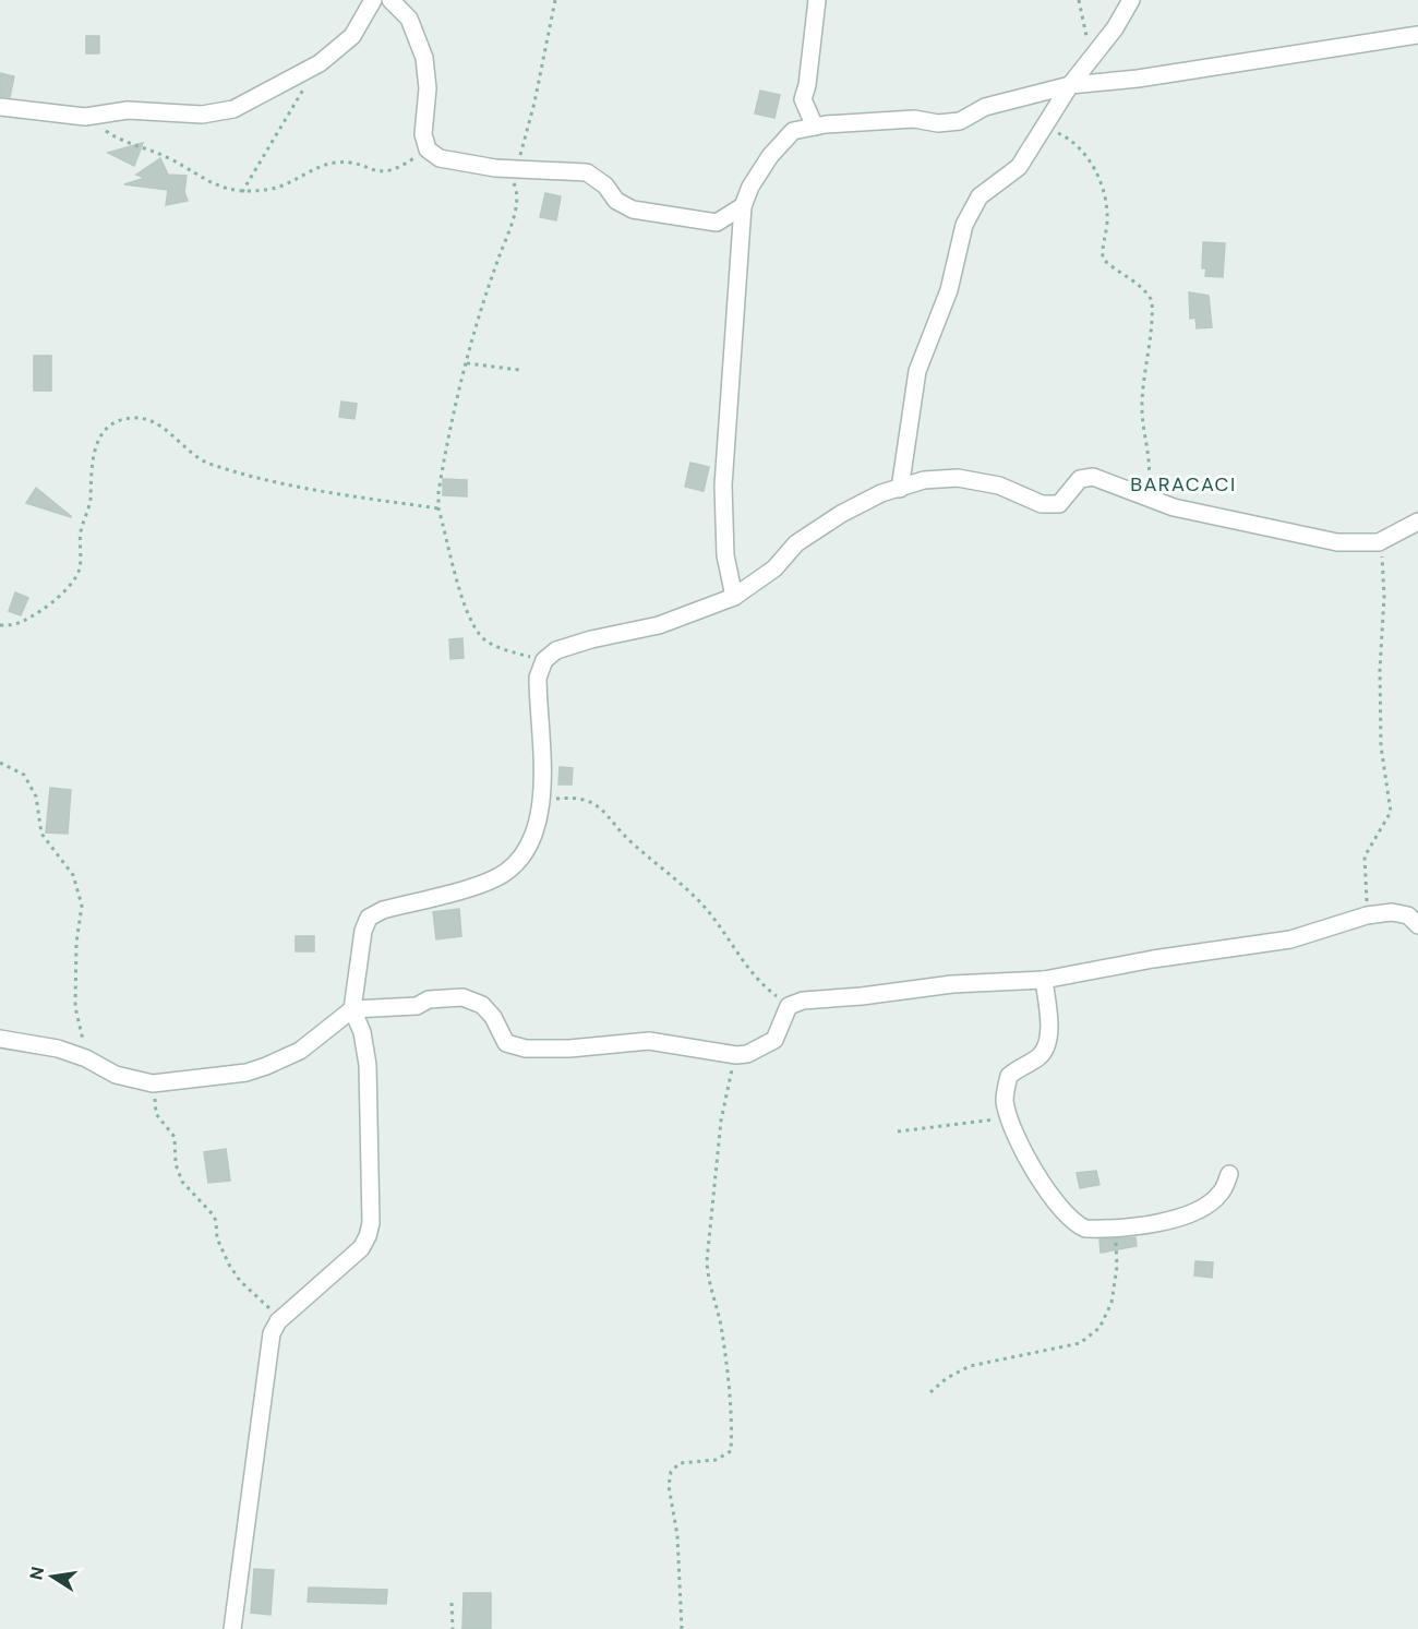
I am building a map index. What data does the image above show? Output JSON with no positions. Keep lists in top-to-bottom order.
{
  "districts": ["BARACACI"],
  "north": "left"
}
